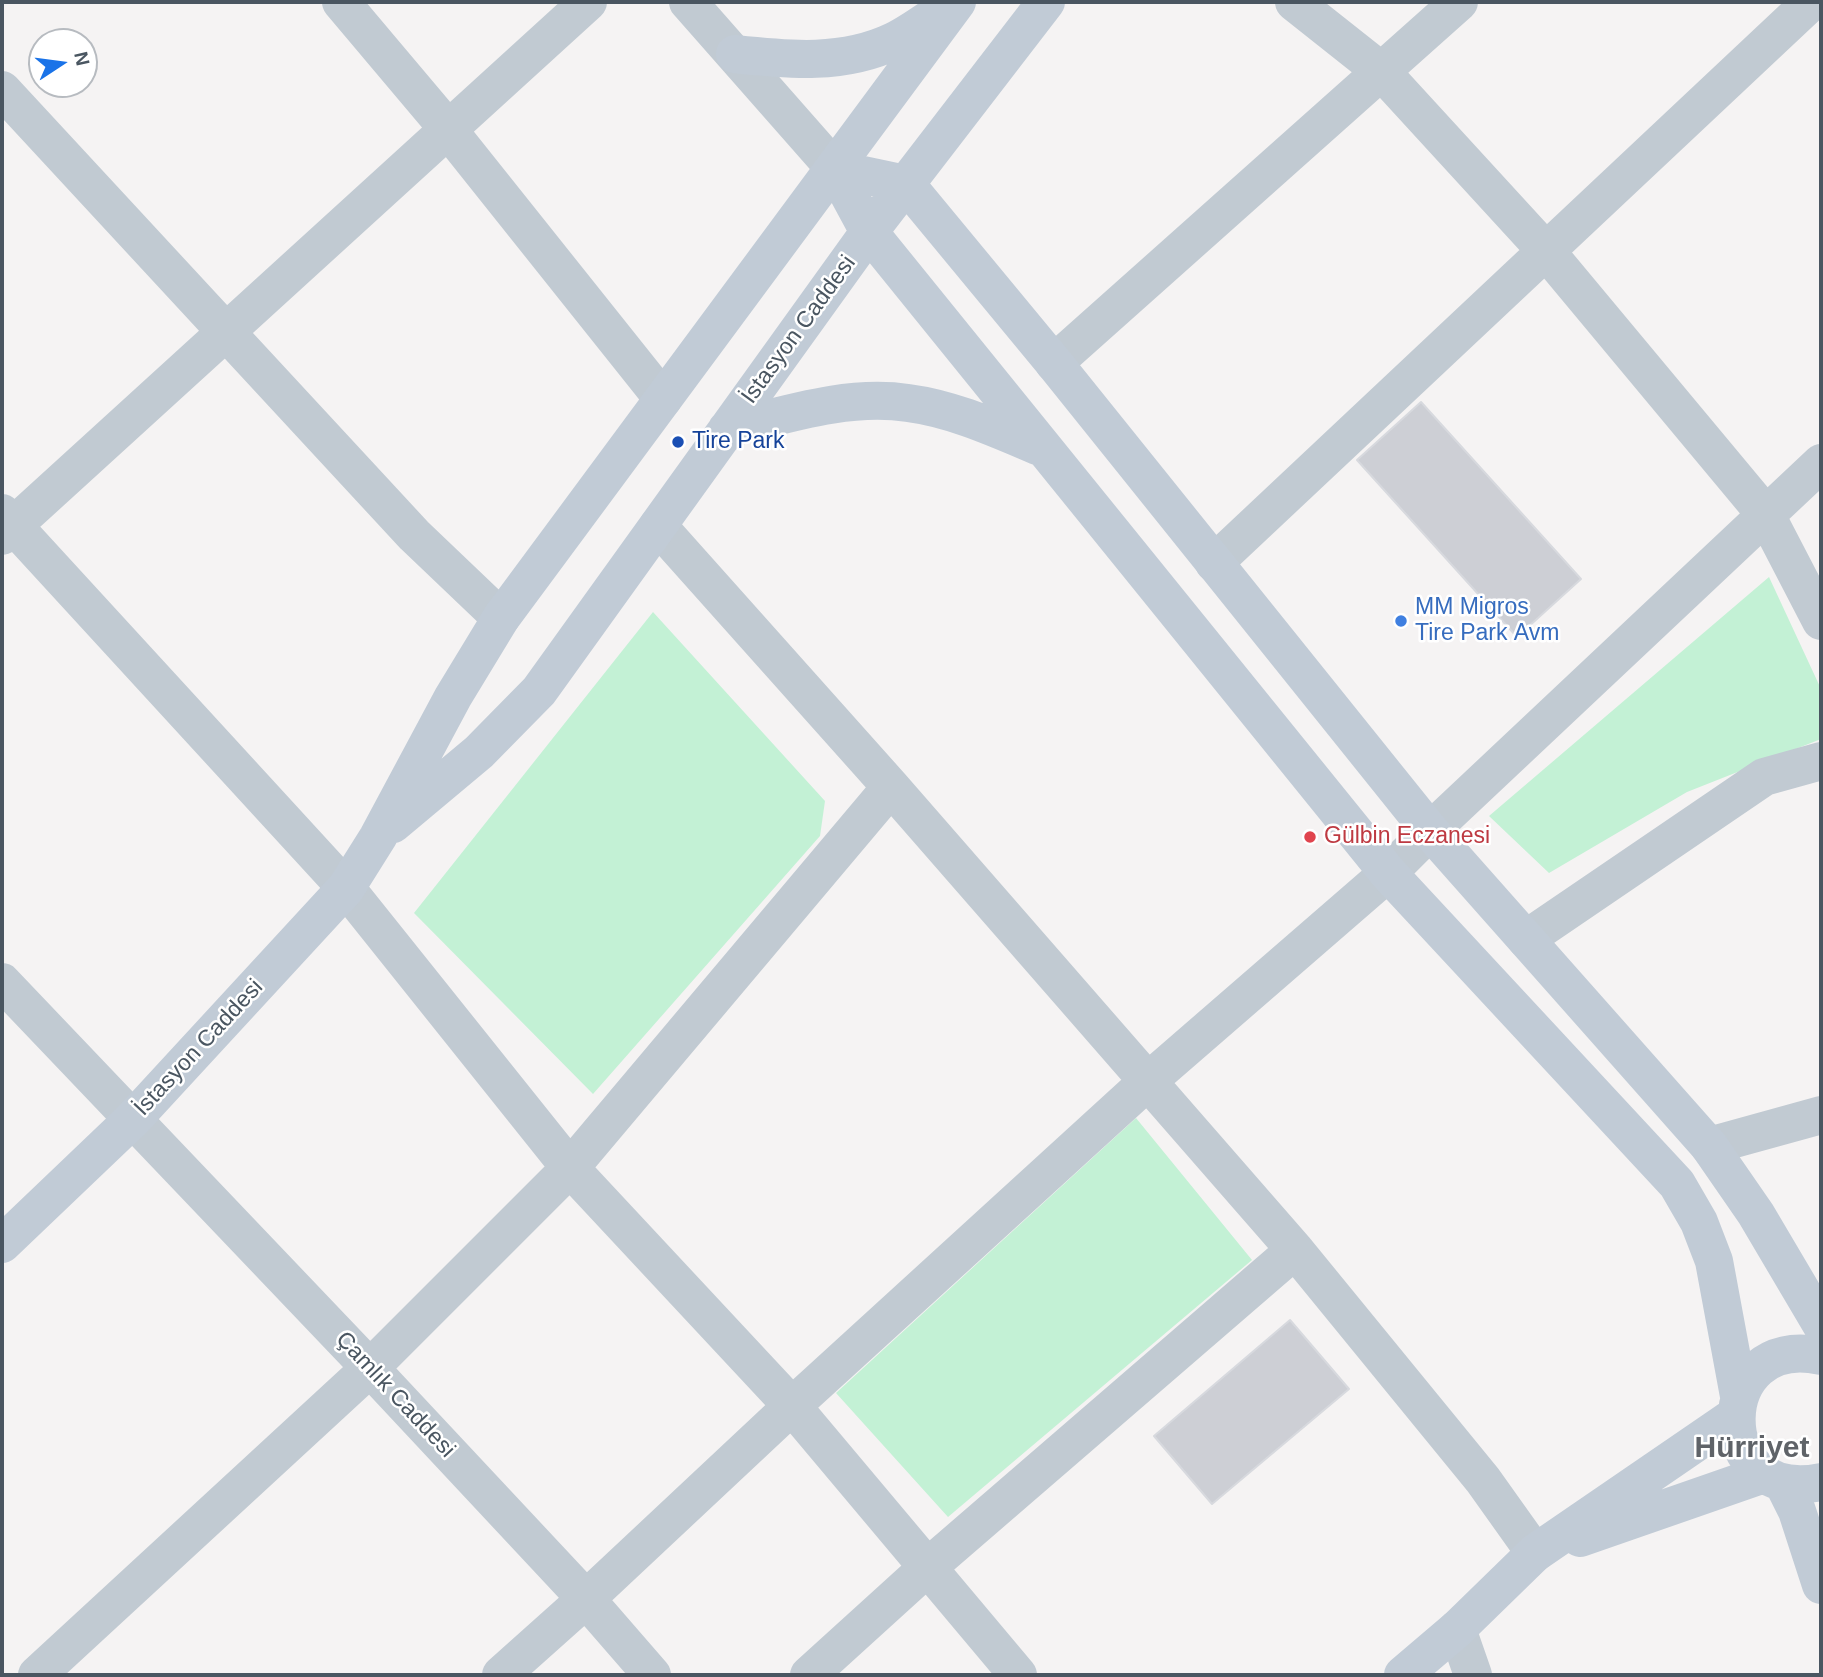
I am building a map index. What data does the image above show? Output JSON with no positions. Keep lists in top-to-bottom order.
{
  "streets": {
    "street": ["İstasyon Caddesi", "Çamlık Caddesi"]
  },
  "crossings": [
    ["İstasyon Caddesi", "Çamlık Caddesi"]
  ],
  "districts": ["Hürriyet"],
  "places": ["Tire Park", "MM Migros Tire Park Avm", "Gülbin Eczanesi"],
  "north": "right"
}
